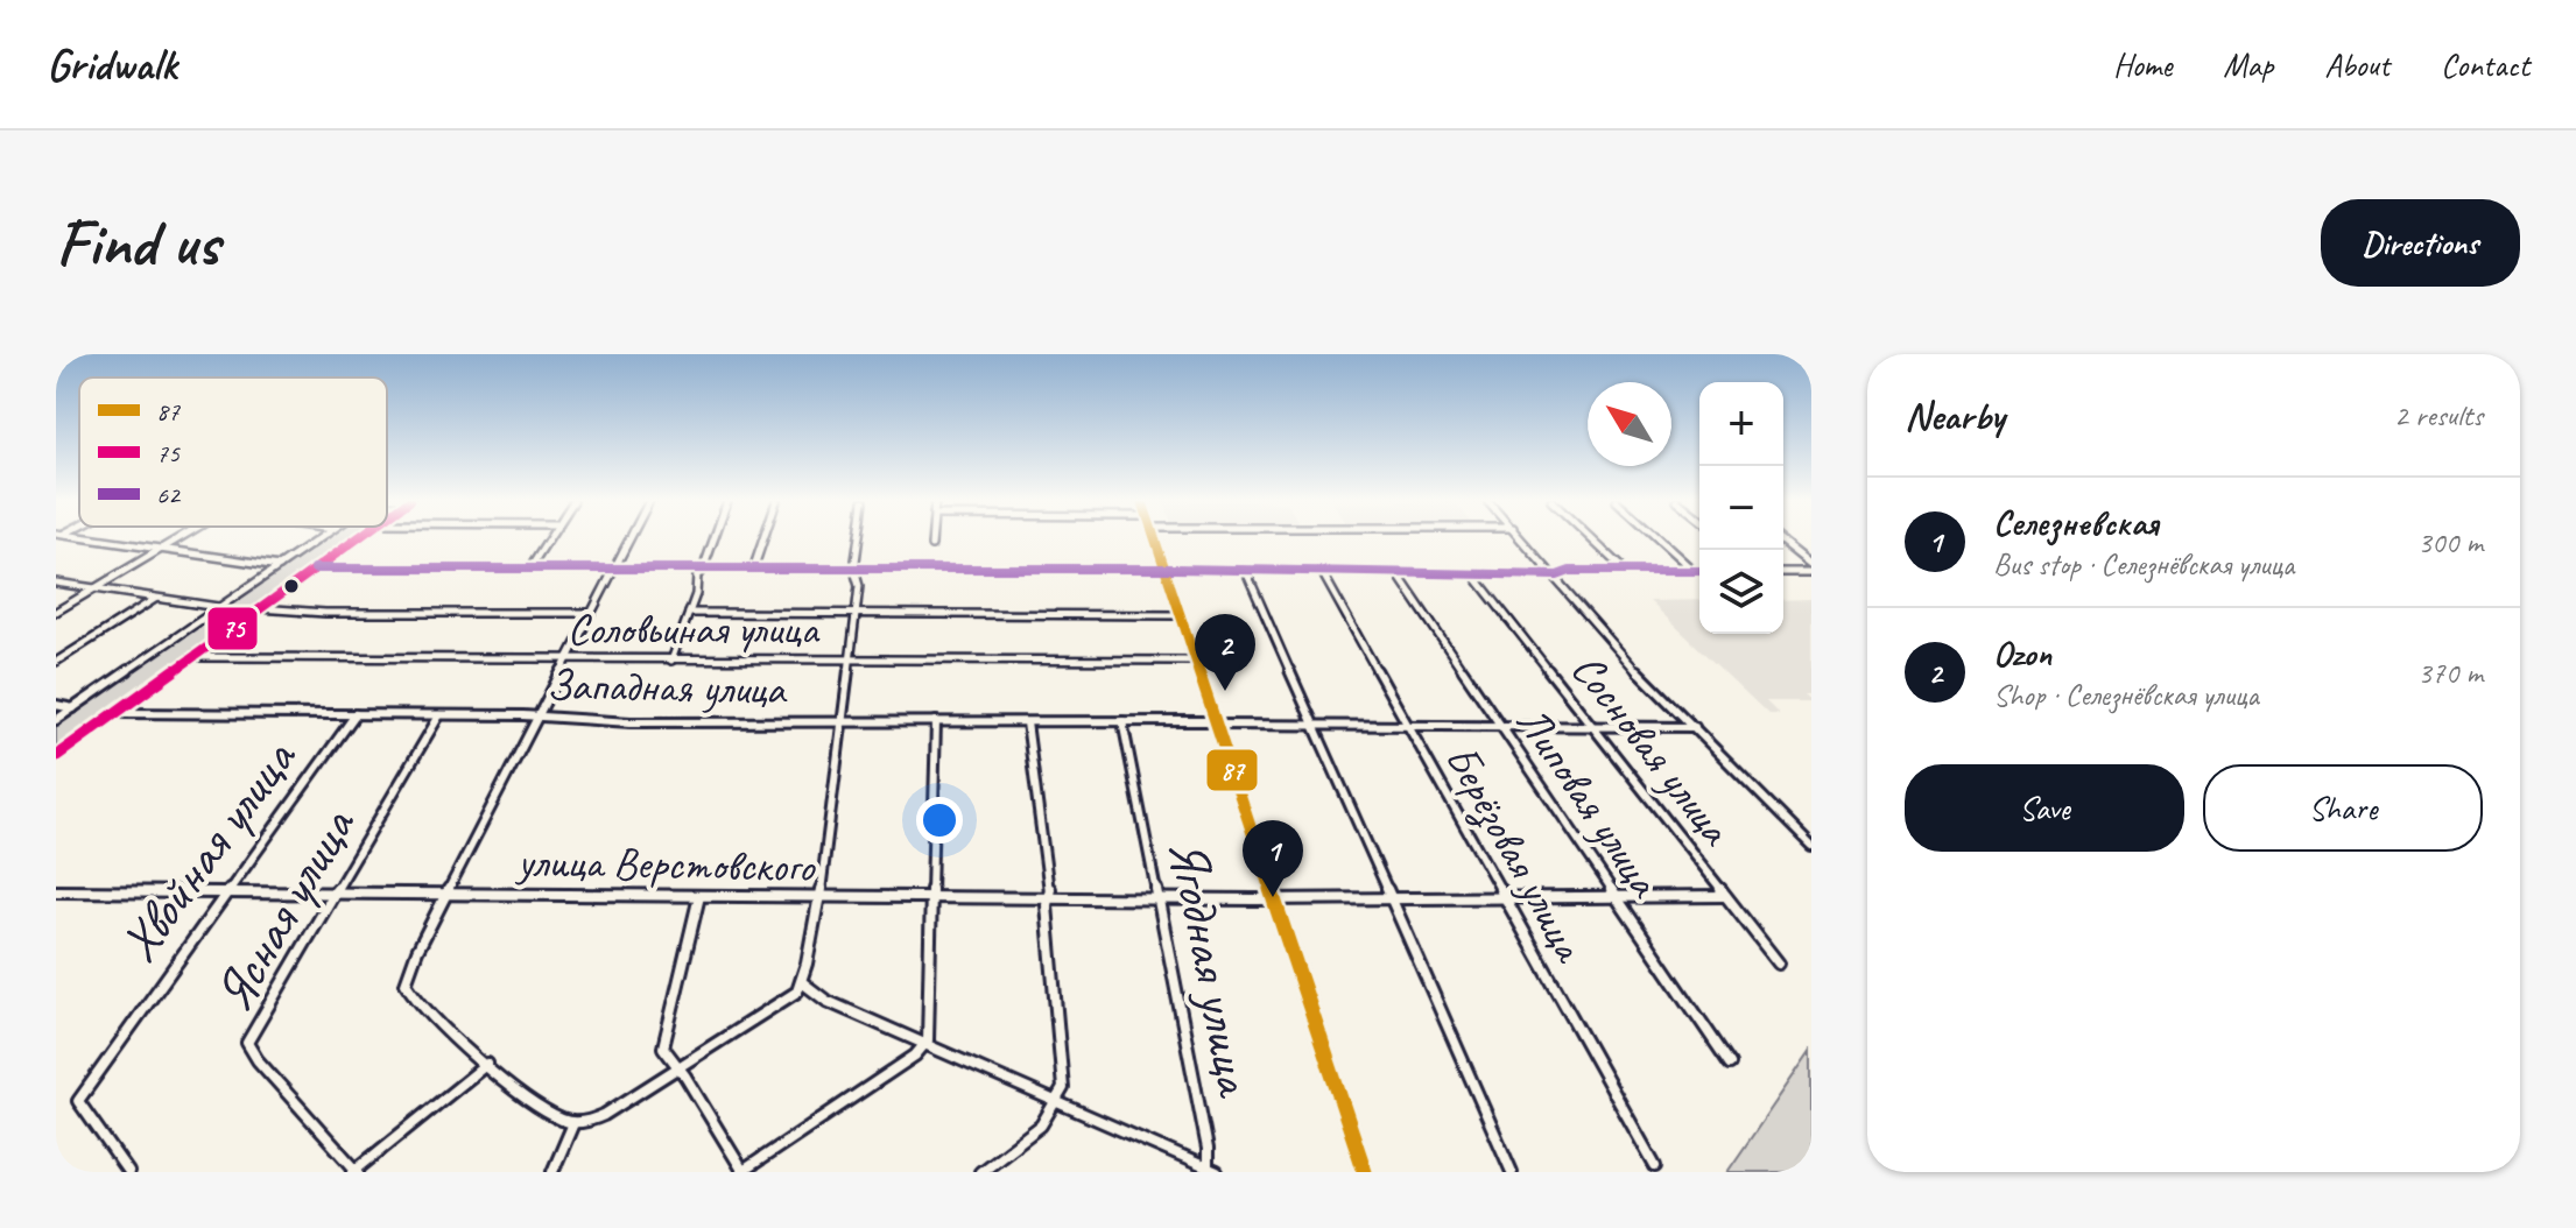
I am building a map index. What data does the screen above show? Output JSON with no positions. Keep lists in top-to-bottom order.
{
  "streets": {
    "street": [
      "Соловьиная улица",
      "Западная улица",
      "Сосновая улица",
      "Липовая улица",
      "Хвойная улица",
      "Берёзовая улица",
      "улица Верстовского",
      "Ясная улица",
      "Ягодная улица"
    ]
  },
  "crossings": [
    ["Западная улица", "Сосновая улица"],
    ["Западная улица", "Липовая улица"],
    ["Западная улица", "Хвойная улица"],
    ["Западная улица", "Берёзовая улица"],
    ["Западная улица", "Ясная улица"],
    ["Западная улица", "Ягодная улица"],
    ["Сосновая улица", "улица Верстовского"],
    ["Липовая улица", "улица Верстовского"],
    ["Хвойная улица", "улица Верстовского"],
    ["Берёзовая улица", "улица Верстовского"],
    ["улица Верстовского", "Ясная улица"],
    ["улица Верстовского", "Ягодная улица"]
  ],
  "lines": ["transit line 87", "transit line 75", "transit line 62"],
  "legend": ["87", "75", "62"],
  "north": "top left",
  "page": {
    "header": "Gridwalk",
    "nav": [
      "Home",
      "Map",
      "About",
      "Contact"
    ],
    "buttons": [
      "Directions",
      ["Save", "Share"]
    ],
    "title": "Find us",
    "heading": ["Nearby", "2 results"],
    "map_buttons": ["+", "−"],
    "list": [
      {
        "mark": "1",
        "name": "Селезневская",
        "note": "Bus stop · Селезнёвская улица",
        "value": "300 m"
      },
      {
        "mark": "2",
        "name": "Ozon",
        "note": "Shop · Селезнёвская улица",
        "value": "370 m"
      }
    ],
    "pins": ["2", "1"]
  }
}
